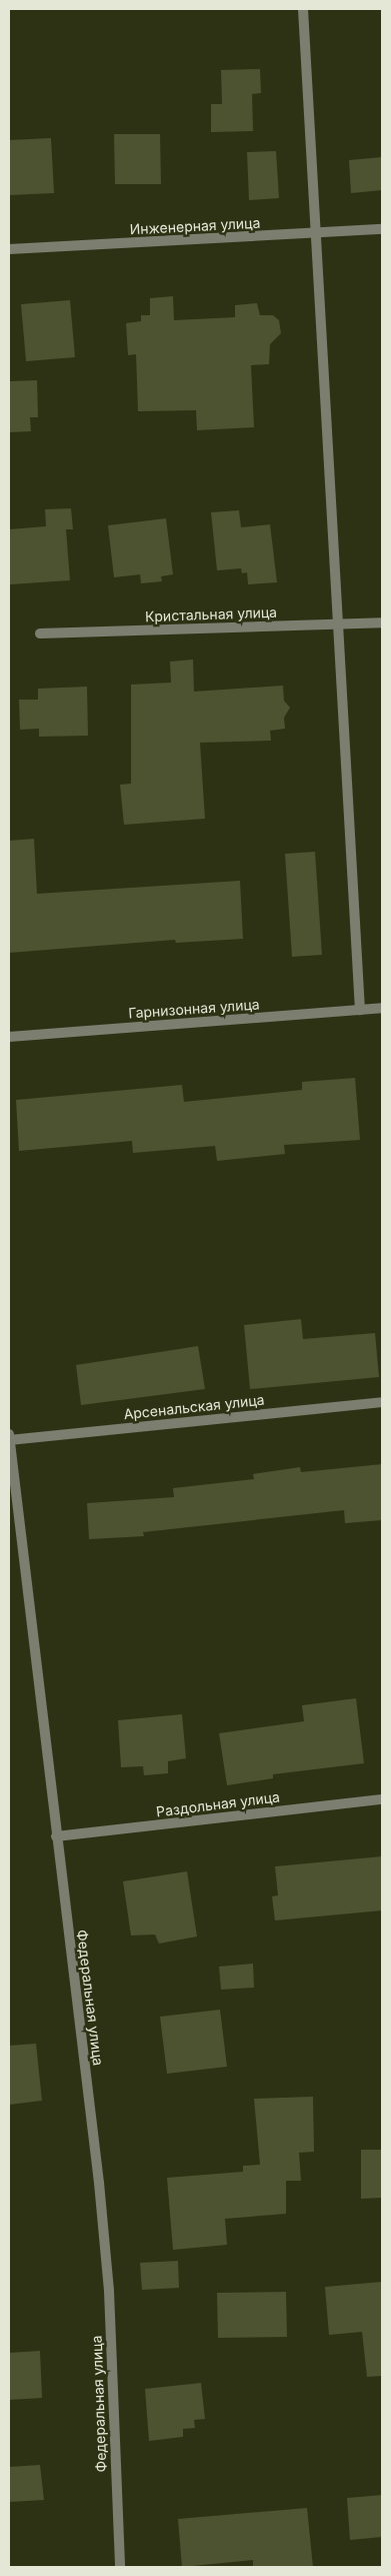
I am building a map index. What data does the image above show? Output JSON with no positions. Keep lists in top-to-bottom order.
{
  "streets": {
    "street": [
      "Инженерная улица",
      "Кристальная улица",
      "Гарнизонная улица",
      "Арсенальская улица",
      "Раздольная улица",
      "Федеральная улица"
    ]
  },
  "crossings": [
    ["Арсенальская улица", "Федеральная улица"],
    ["Раздольная улица", "Федеральная улица"]
  ]
}
